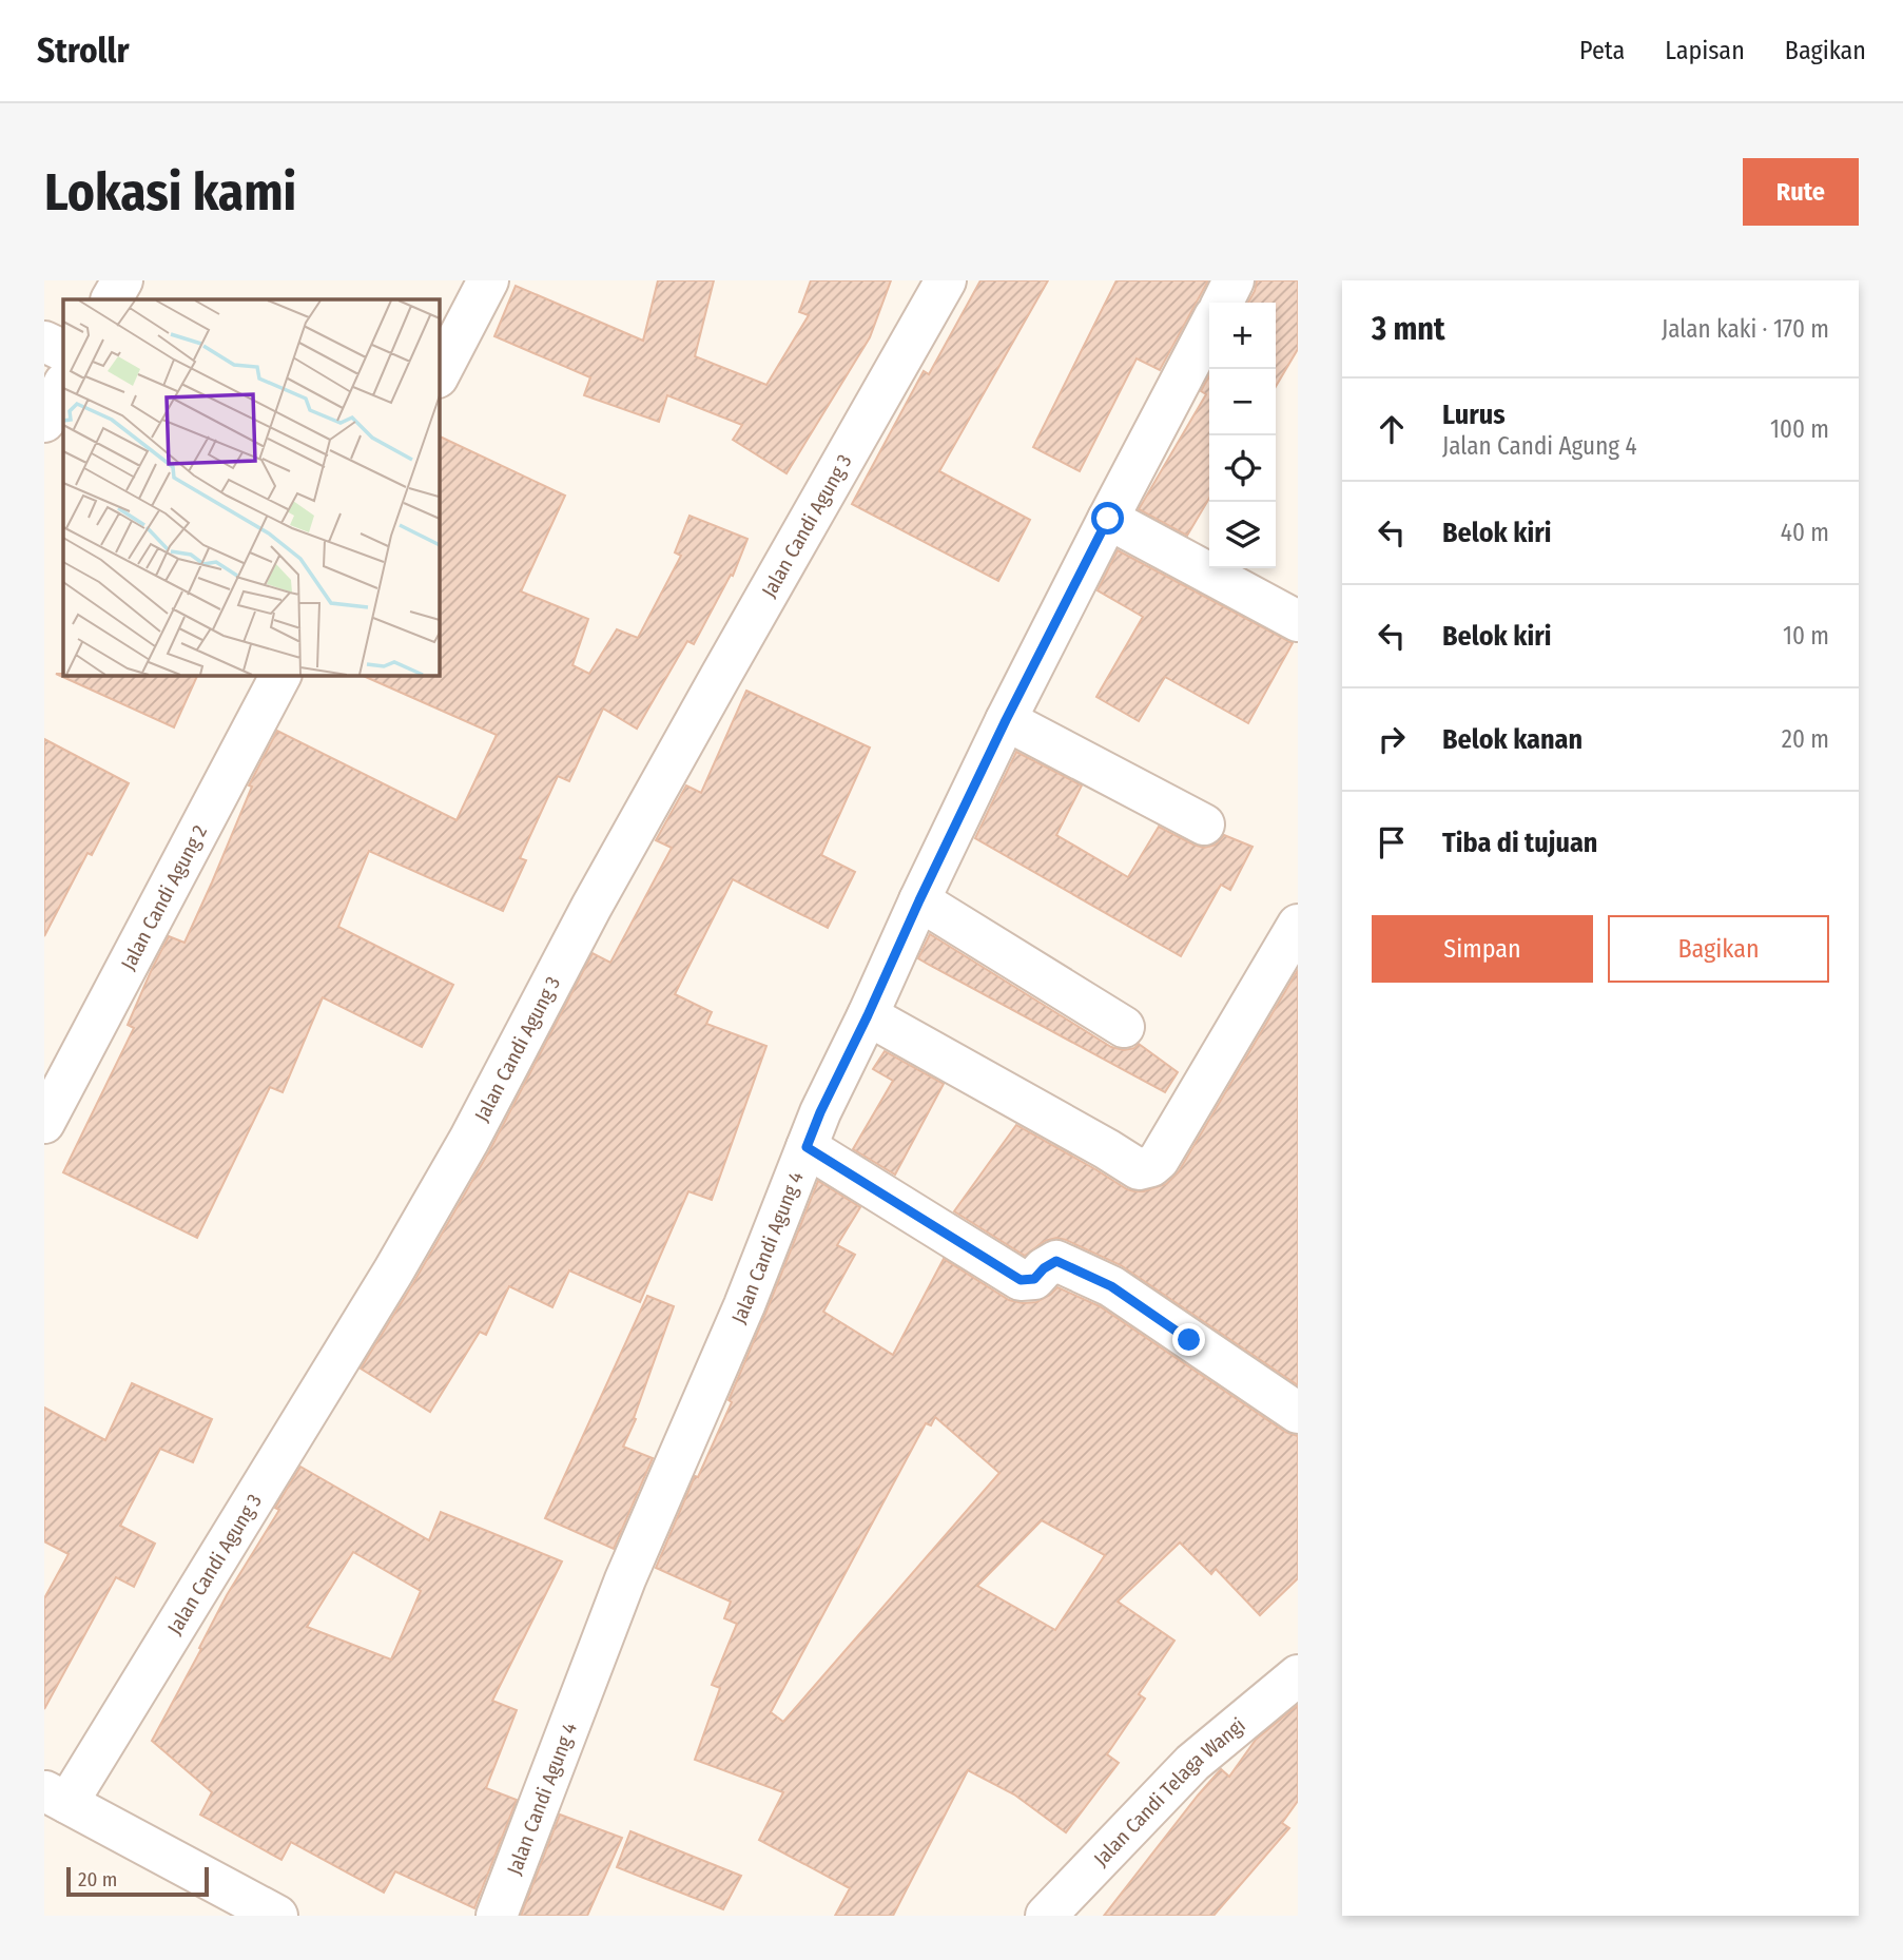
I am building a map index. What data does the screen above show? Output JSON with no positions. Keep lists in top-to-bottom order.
{
  "streets": {
    "street": [
      "Jalan Candi Agung 3",
      "Jalan Candi Agung 2",
      "Jalan Candi Agung 4",
      "Jalan Candi Telaga Wangi"
    ]
  },
  "scale_bar": "20 m",
  "page": {
    "header": "Strollr",
    "nav": ["Peta", "Lapisan", "Bagikan"],
    "buttons": [
      "Rute",
      ["Simpan", "Bagikan"]
    ],
    "title": "Lokasi kami",
    "heading": ["3 mnt", "Jalan kaki · 170 m"],
    "map_buttons": ["+", "−"],
    "list": [
      ["Lurus", "Jalan Candi Agung 4", "100 m"],
      ["Belok kiri", "40 m"],
      ["Belok kiri", "10 m"],
      ["Belok kanan", "20 m"],
      "Tiba di tujuan"
    ],
    "scale": "20 m"
  }
}
